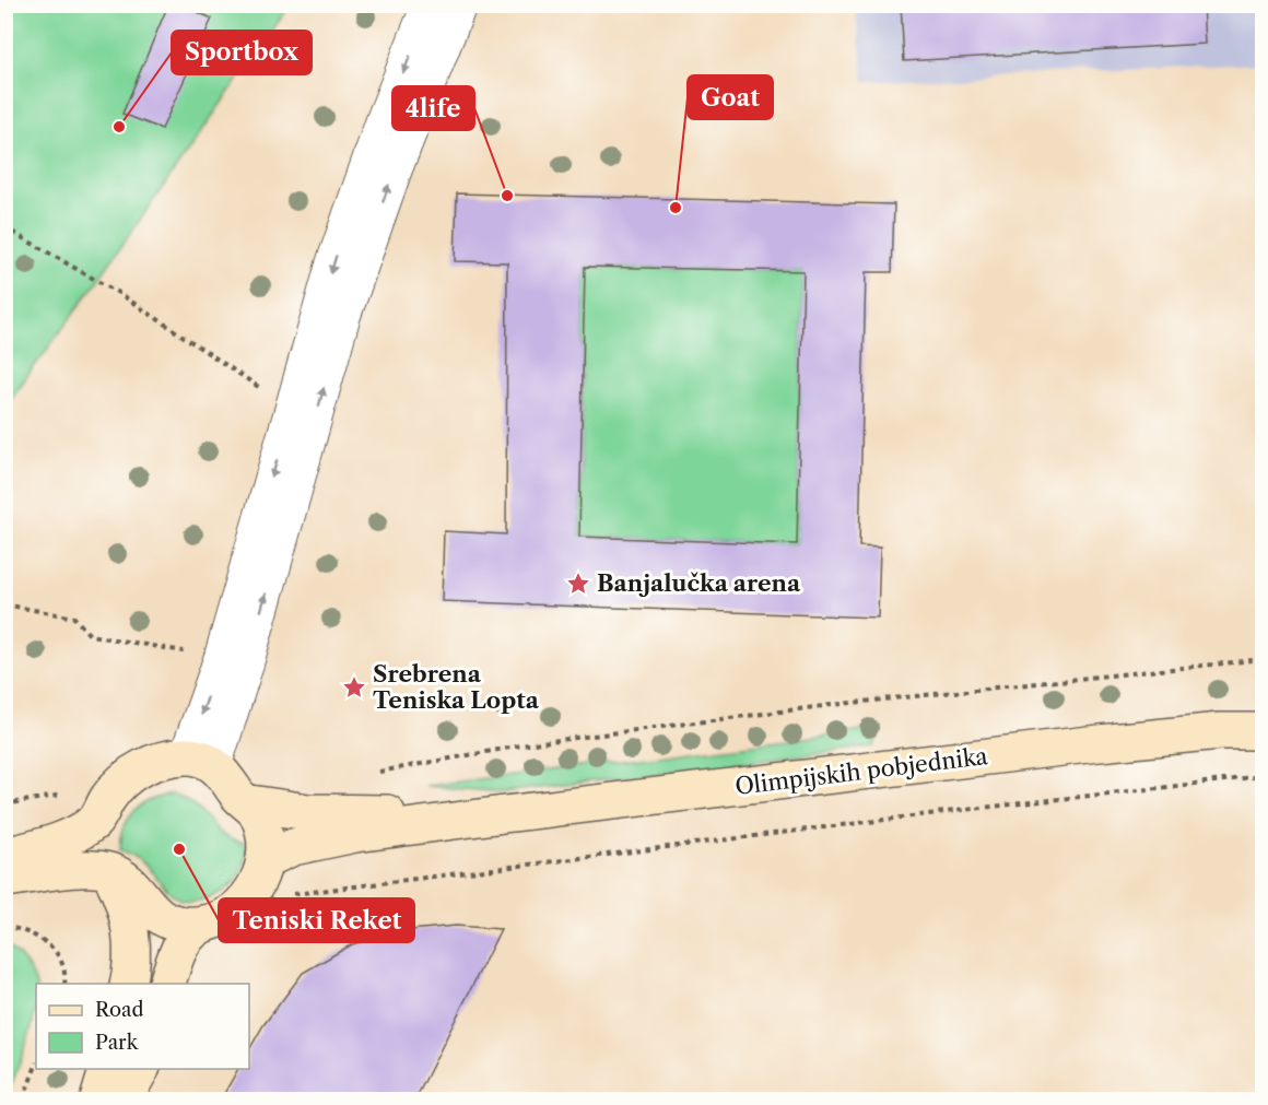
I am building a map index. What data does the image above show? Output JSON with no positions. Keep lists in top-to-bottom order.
{
  "streets": {
    "street": ["Olimpijskih pobjednika"]
  },
  "places": {
    "other": [
      "Sportbox",
      "4life",
      "Goat",
      "Teniski Reket"
    ],
    "place": ["Banjalučka arena", "Srebrena Teniska Lopta"]
  },
  "legend": ["Road", "Park"]
}
